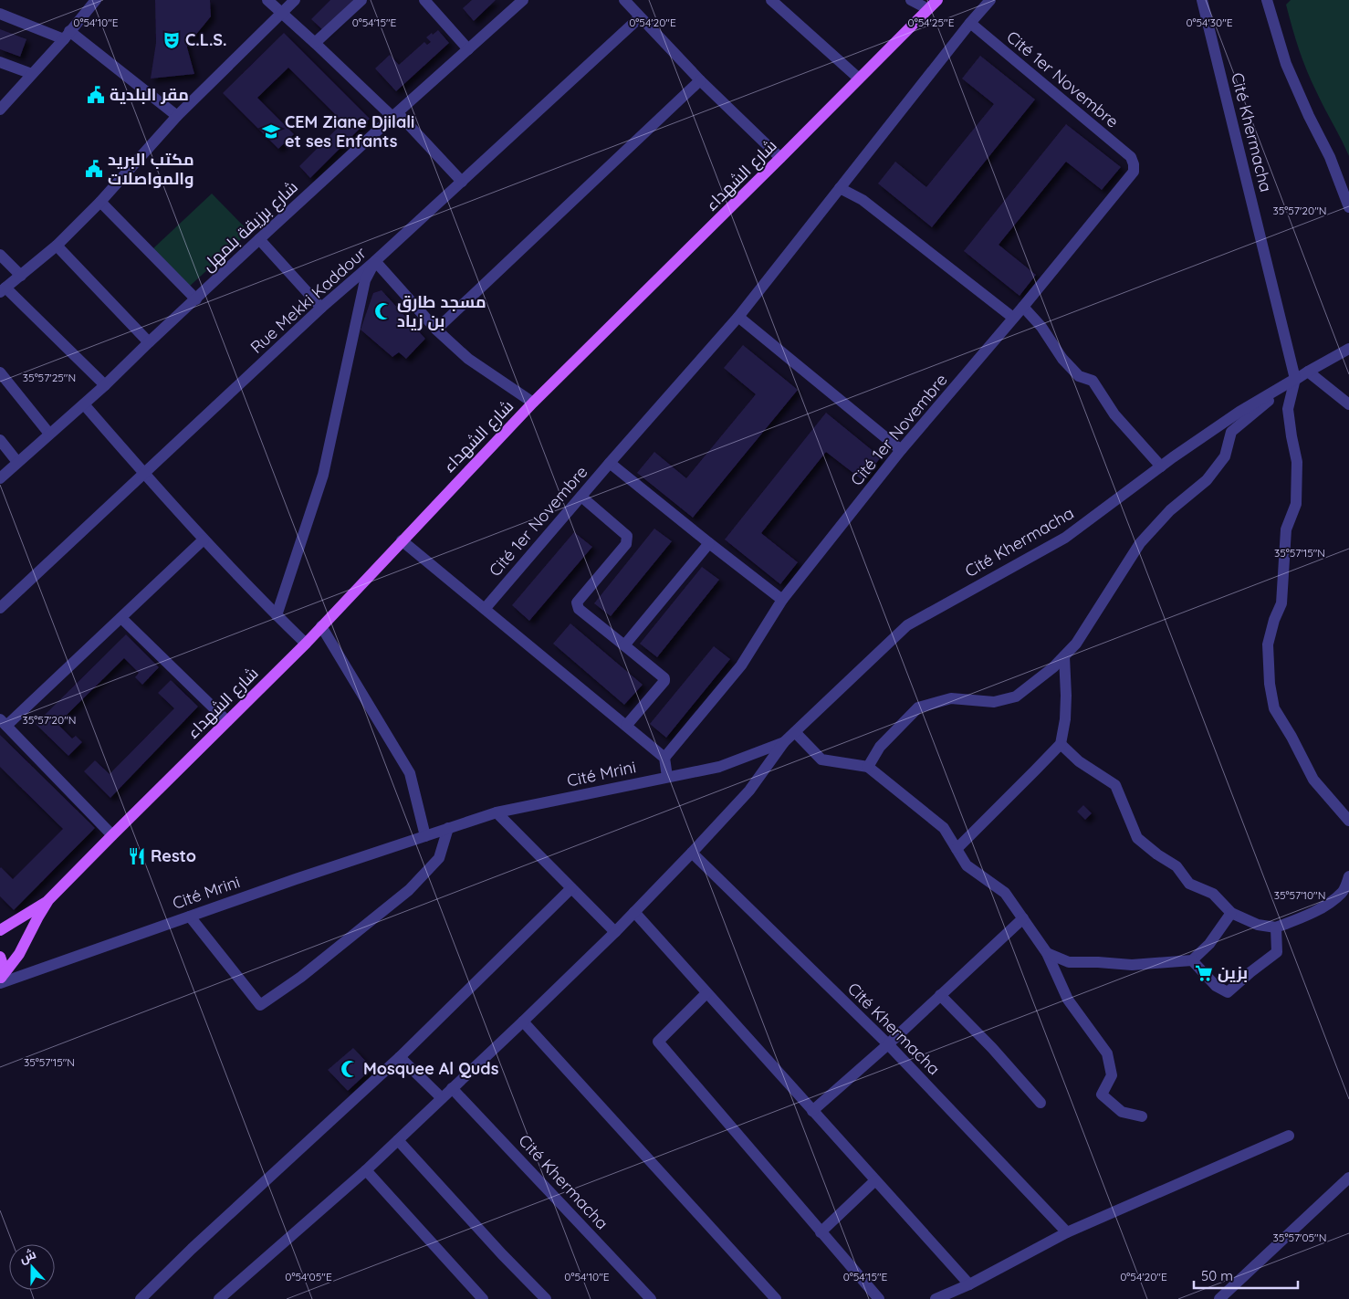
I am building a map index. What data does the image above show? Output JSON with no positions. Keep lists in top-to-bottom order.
{
  "streets": {
    "main road": ["شارع الشهداء"],
    "street": [
      "Cité 1er Novembre",
      "Cité Khermacha",
      "شارع برزيقة بلمهل",
      "Rue Mekki Kaddour",
      "Cité Mrini"
    ]
  },
  "crossings": [
    ["Cité Khermacha", "Cité Mrini"]
  ],
  "places": {
    "theatre": ["C.L.S."],
    "public building": ["مقر البلدية", "مكتب البريد والمواصلات"],
    "school or university": ["CEM Ziane Djilali et ses Enfants"],
    "mosque": ["مسجد طارق بن زياد", "Mosquee Al Quds"],
    "restaurant": ["Resto"],
    "supermarket": ["بزين"]
  },
  "scale_bar": "50 m",
  "north": "top",
  "coordinates": [
    "0°54'10\"E",
    "0°54'15\"E",
    "0°54'20\"E",
    "0°54'25\"E",
    "0°54'30\"E",
    "35°57'20\"N",
    "35°57'25\"N",
    "35°57'15\"N",
    "35°57'10\"N",
    "35°57'05\"N",
    "0°54'05\"E"
  ]
}
